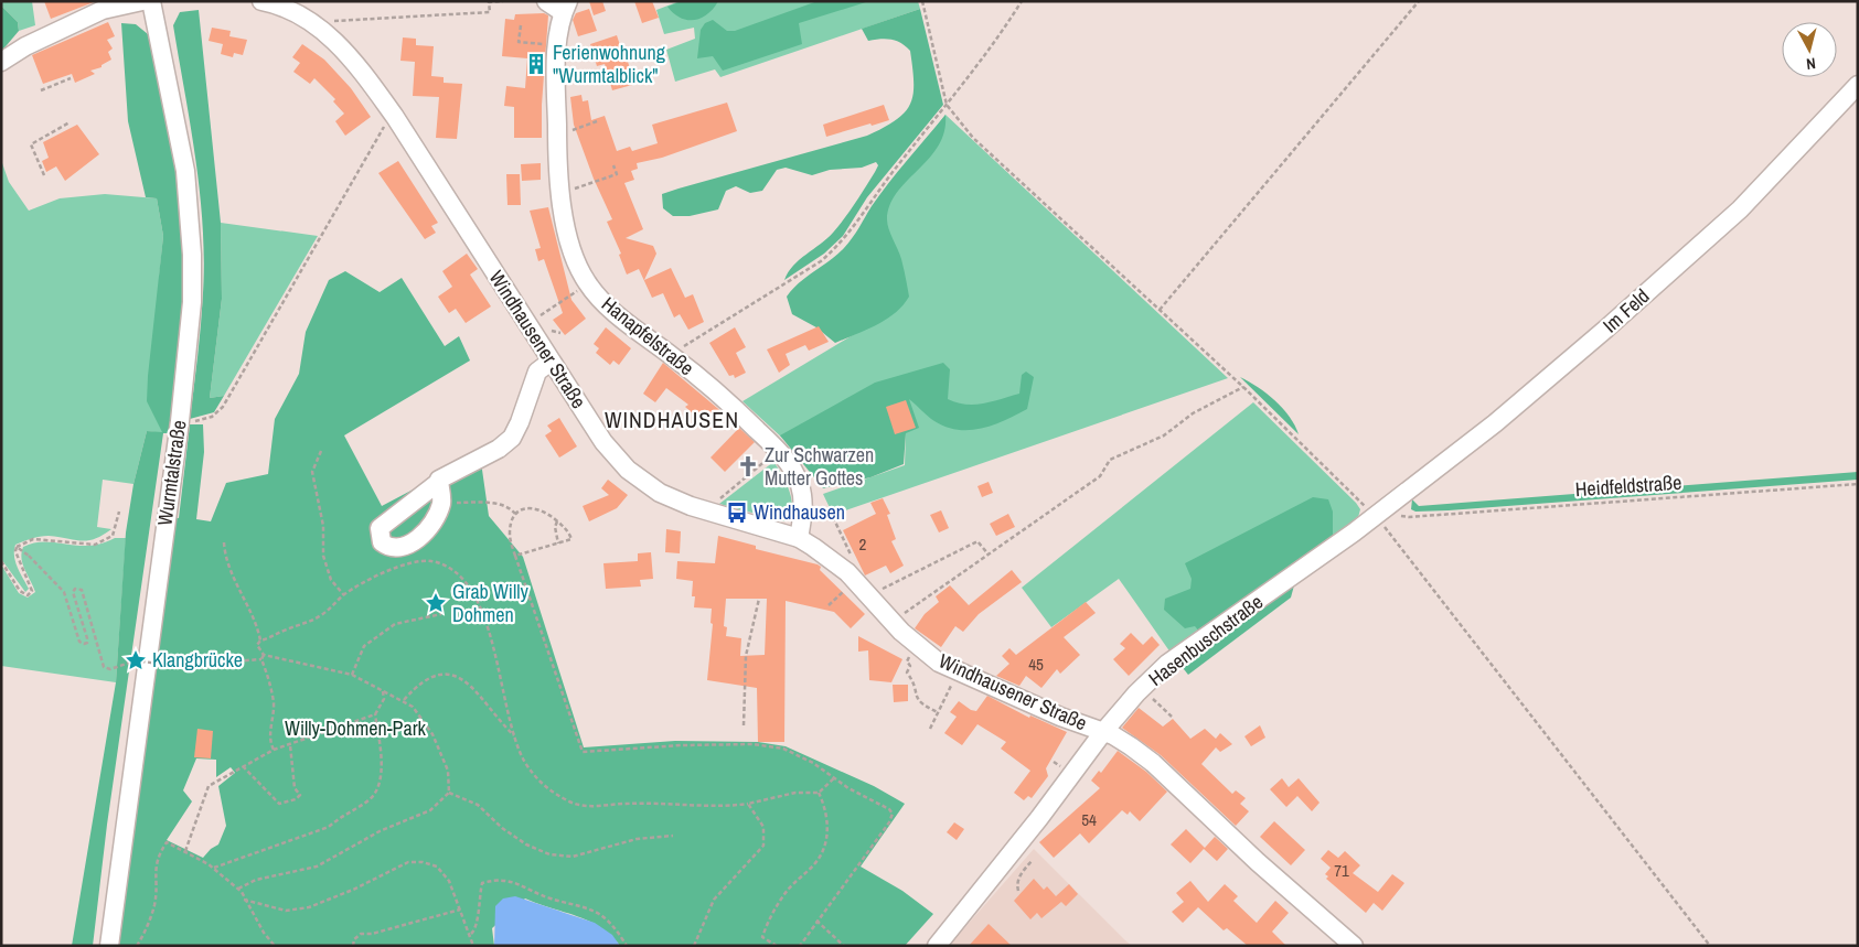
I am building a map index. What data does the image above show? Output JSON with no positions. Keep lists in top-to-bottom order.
{
  "streets": {
    "street": [
      "Im Feld",
      "Hanapfelstraße",
      "Windhausener Straße",
      "Wurmtalstraße",
      "Hasenbuschstraße"
    ],
    "path": ["Heidfeldstraße"]
  },
  "crossings": [
    ["Im Feld", "Hasenbuschstraße"],
    ["Hanapfelstraße", "Windhausener Straße"],
    ["Windhausener Straße", "Hasenbuschstraße"]
  ],
  "districts": ["WINDHAUSEN"],
  "parks": ["Willy-Dohmen-Park"],
  "places": {
    "building": ["Ferienwohnung \"Wurmtalblick\""],
    "church": ["Zur Schwarzen Mutter Gottes"],
    "bus stop": ["Windhausen"],
    "place": ["Grab Willy Dohmen", "Klangbrücke"]
  },
  "house_numbers": [
    "2",
    "45",
    "54",
    "71"
  ],
  "north": "bottom"
}
